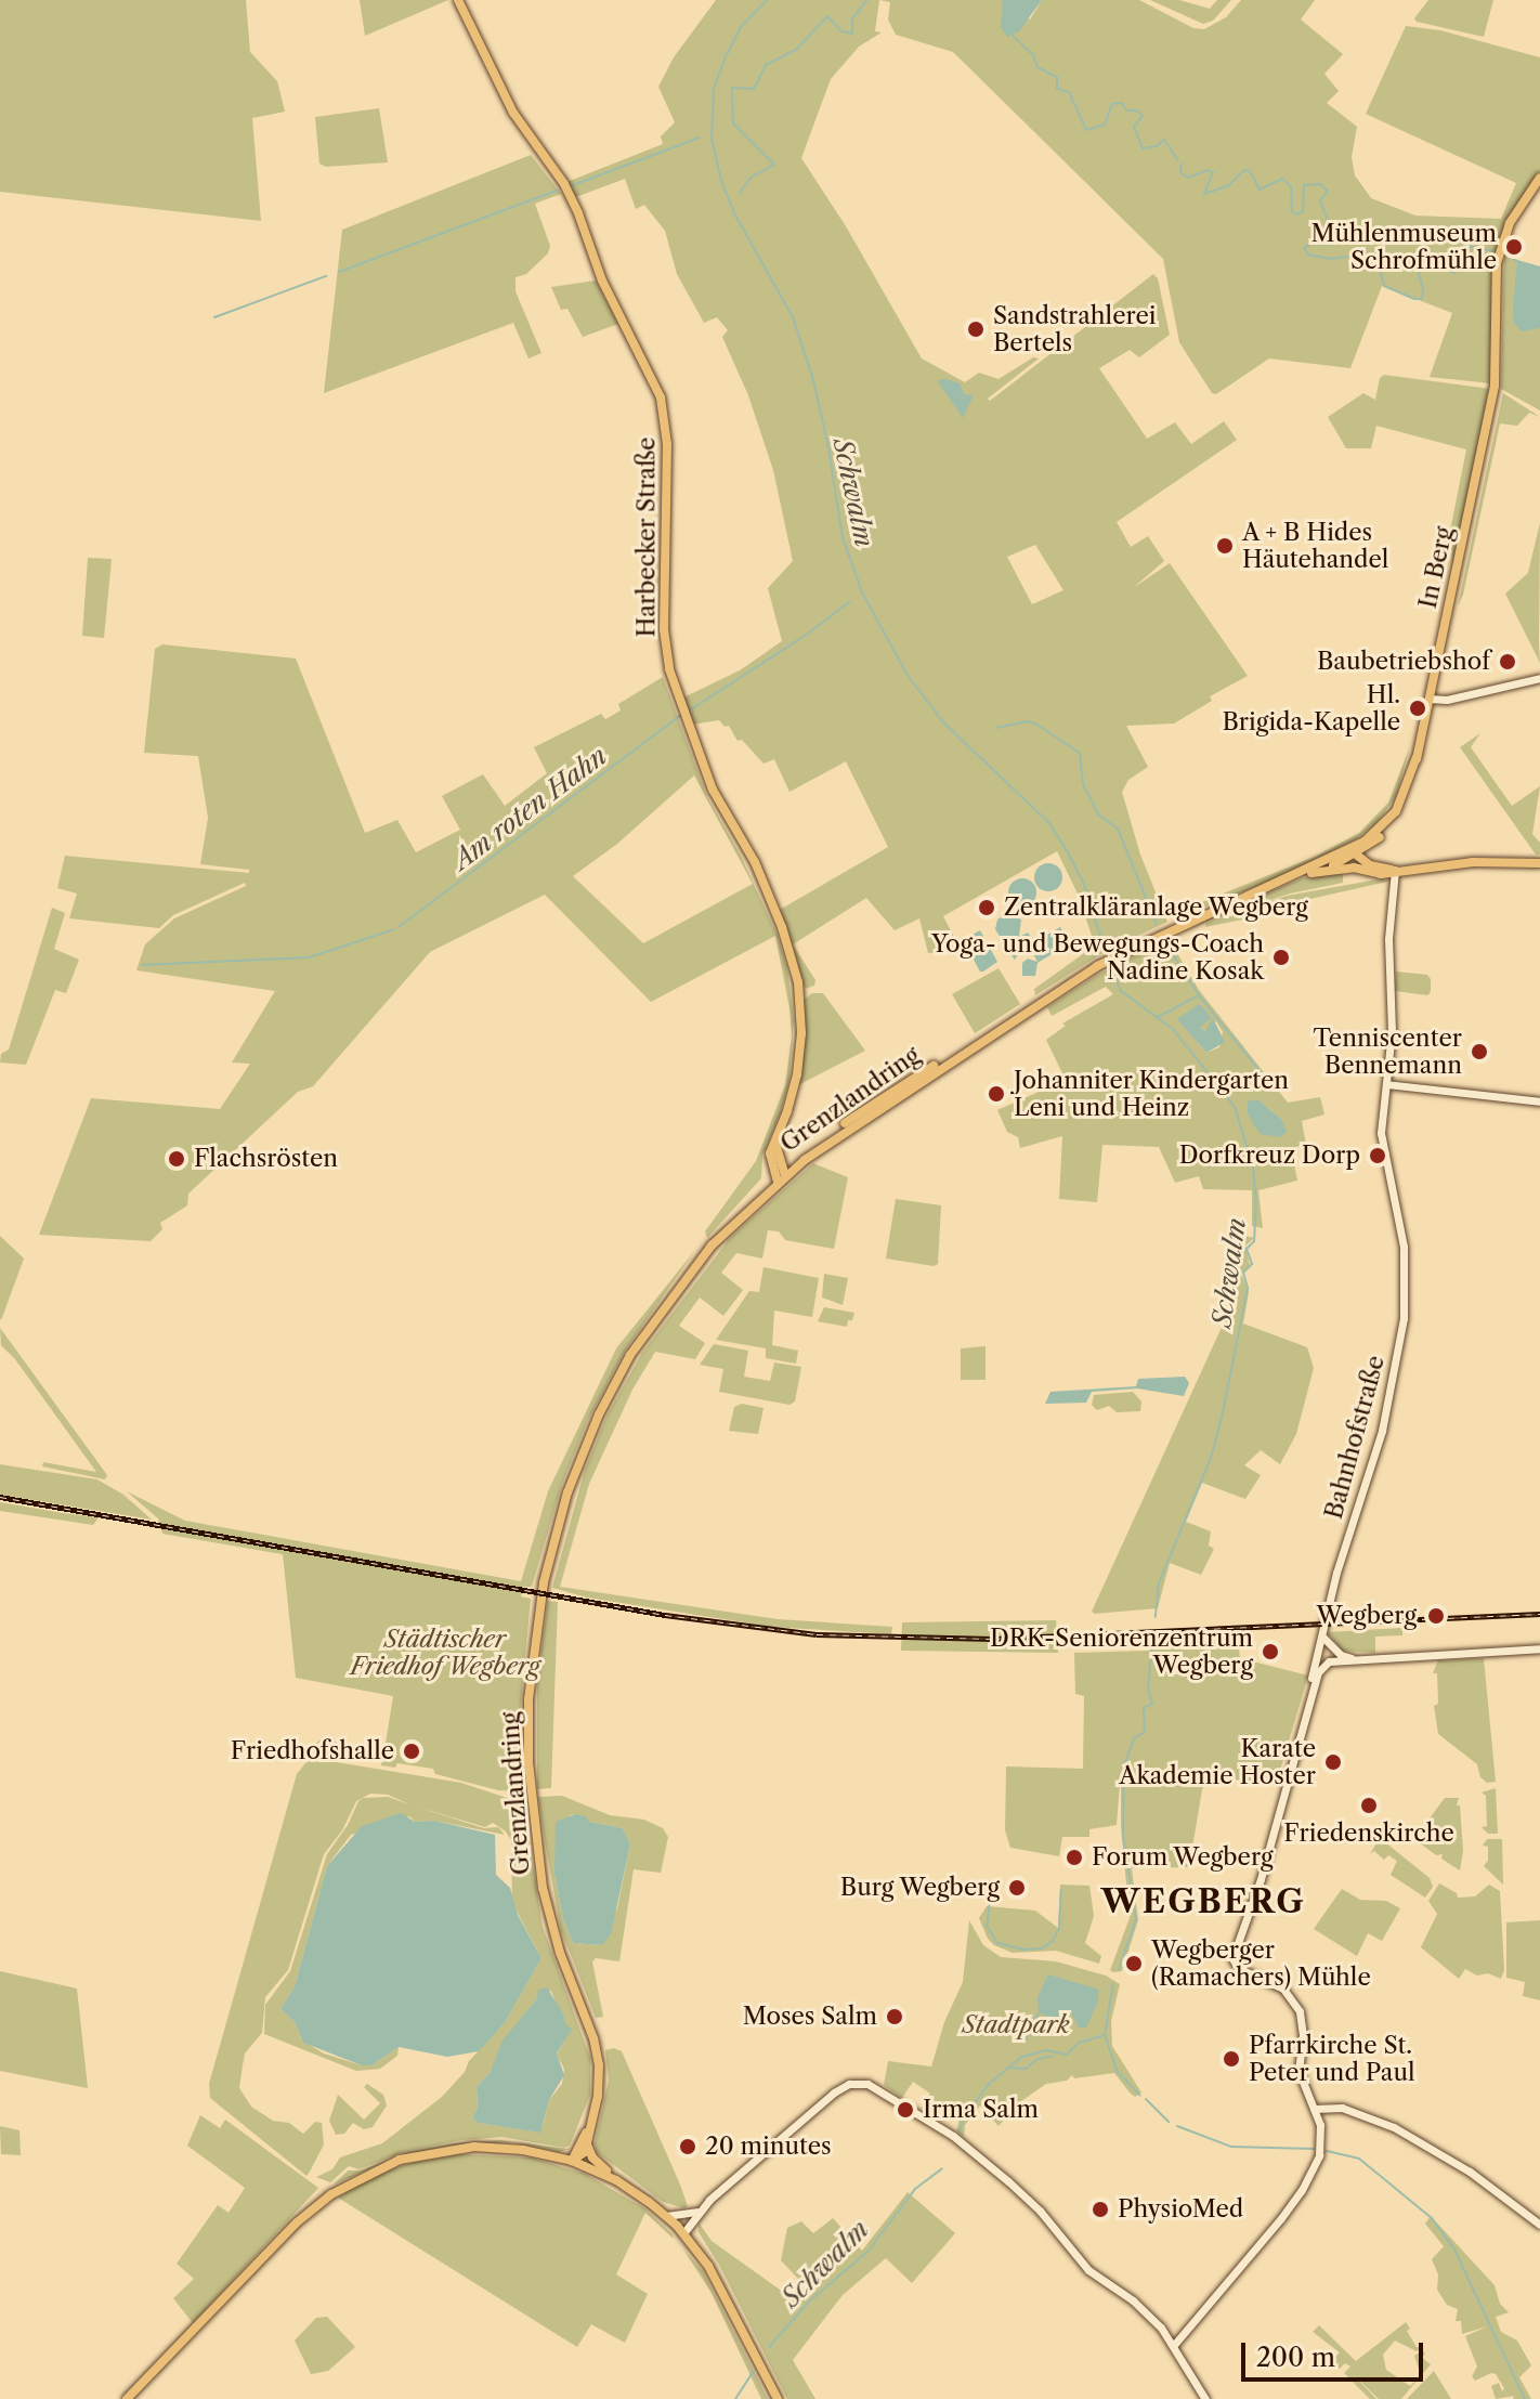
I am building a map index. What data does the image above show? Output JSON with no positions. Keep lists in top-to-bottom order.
{
  "streets": {
    "main road": ["Harbecker Straße", "In Berg", "Grenzlandring"],
    "street": ["Bahnhofstraße"]
  },
  "crossings": [
    ["Harbecker Straße", "Grenzlandring"],
    ["In Berg", "Grenzlandring"]
  ],
  "districts": ["WEGBERG"],
  "water": ["Schwalm", "Am roten Hahn"],
  "parks": ["Städtischer Friedhof Wegberg", "Stadtpark"],
  "places": [
    "Mühlenmuseum Schrofmühle",
    "Sandstrahlerei Bertels",
    "A + B Hides Häutehandel",
    "Baubetriebshof",
    "Hl. Brigida-Kapelle",
    "Zentralkläranlage Wegberg",
    "Yoga- und Bewegungs-Coach Nadine Kosak",
    "Tenniscenter Bennemann",
    "Johanniter Kindergarten Leni und Heinz",
    "Dorfkreuz Dorp",
    "Flachsrösten",
    "Wegberg",
    "DRK-Seniorenzentrum Wegberg",
    "Friedhofshalle",
    "Karate Akademie Hoster",
    "Friedenskirche",
    "Forum Wegberg",
    "Burg Wegberg",
    "Wegberger (Ramachers) Mühle",
    "Moses Salm",
    "Pfarrkirche St. Peter und Paul",
    "Irma Salm",
    "20 minutes",
    "PhysioMed"
  ],
  "scale_bar": "200 m"
}
